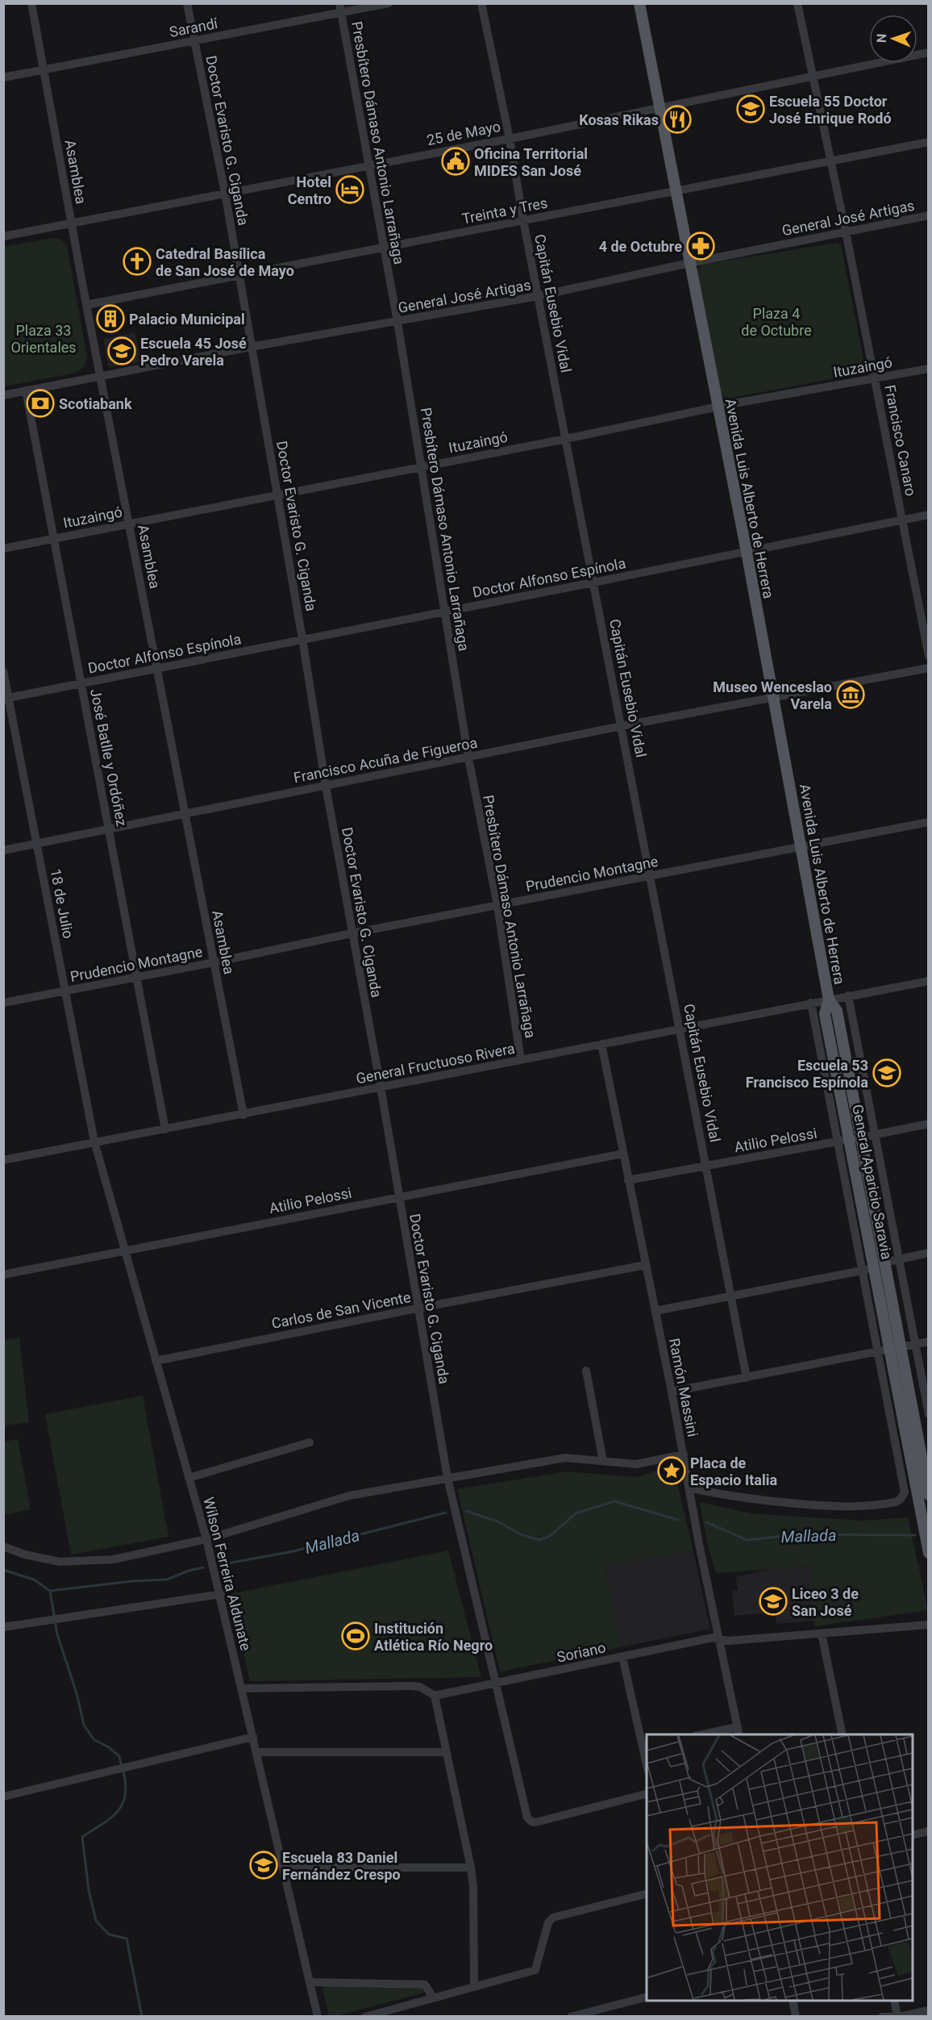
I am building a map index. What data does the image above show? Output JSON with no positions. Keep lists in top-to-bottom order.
{
  "streets": {
    "main road": ["Avenida Luis Alberto de Herrera", "General Aparicio Saravia"],
    "street": [
      "Sarandí",
      "25 de Mayo",
      "Doctor Evaristo G. Ciganda",
      "Presbítero Dámaso Antonio Larrañaga",
      "Asamblea",
      "Treinta y Tres",
      "General José Artigas",
      "Capitán Eusebio Vidal",
      "Ituzaingó",
      "Francisco Canaro",
      "Doctor Alfonso Espínola",
      "José Batlle y Ordóñez",
      "Francisco Acuña de Figueroa",
      "Prudencio Montagne",
      "18 de Julio",
      "General Fructuoso Rivera",
      "Atilio Pelossi",
      "Carlos de San Vicente",
      "Ramón Massini",
      "Wilson Ferreira Aldunate",
      "Soriano"
    ]
  },
  "crossings": [
    ["Sarandí", "Doctor Evaristo G. Ciganda"],
    ["Sarandí", "Presbítero Dámaso Antonio Larrañaga"],
    ["Sarandí", "Asamblea"],
    ["25 de Mayo", "Doctor Evaristo G. Ciganda"],
    ["25 de Mayo", "Presbítero Dámaso Antonio Larrañaga"],
    ["25 de Mayo", "Asamblea"],
    ["25 de Mayo", "Capitán Eusebio Vidal"],
    ["25 de Mayo", "Francisco Canaro"],
    ["25 de Mayo", "Avenida Luis Alberto de Herrera"],
    ["Doctor Evaristo G. Ciganda", "Treinta y Tres"],
    ["Doctor Evaristo G. Ciganda", "General José Artigas"],
    ["Doctor Evaristo G. Ciganda", "Ituzaingó"],
    ["Doctor Evaristo G. Ciganda", "Doctor Alfonso Espínola"],
    ["Doctor Evaristo G. Ciganda", "Francisco Acuña de Figueroa"],
    ["Doctor Evaristo G. Ciganda", "Prudencio Montagne"],
    ["Doctor Evaristo G. Ciganda", "General Fructuoso Rivera"],
    ["Doctor Evaristo G. Ciganda", "Atilio Pelossi"],
    ["Doctor Evaristo G. Ciganda", "Carlos de San Vicente"],
    ["Doctor Evaristo G. Ciganda", "Soriano"],
    ["Presbítero Dámaso Antonio Larrañaga", "Treinta y Tres"],
    ["Presbítero Dámaso Antonio Larrañaga", "General José Artigas"],
    ["Presbítero Dámaso Antonio Larrañaga", "Ituzaingó"],
    ["Presbítero Dámaso Antonio Larrañaga", "Doctor Alfonso Espínola"],
    ["Presbítero Dámaso Antonio Larrañaga", "Francisco Acuña de Figueroa"],
    ["Presbítero Dámaso Antonio Larrañaga", "Prudencio Montagne"],
    ["Presbítero Dámaso Antonio Larrañaga", "General Fructuoso Rivera"],
    ["Asamblea", "Treinta y Tres"],
    ["Asamblea", "General José Artigas"],
    ["Asamblea", "Ituzaingó"],
    ["Asamblea", "Doctor Alfonso Espínola"],
    ["Asamblea", "Francisco Acuña de Figueroa"],
    ["Asamblea", "Prudencio Montagne"],
    ["Asamblea", "General Fructuoso Rivera"],
    ["Treinta y Tres", "Capitán Eusebio Vidal"],
    ["Treinta y Tres", "Francisco Canaro"],
    ["Treinta y Tres", "Avenida Luis Alberto de Herrera"],
    ["General José Artigas", "Capitán Eusebio Vidal"],
    ["General José Artigas", "Francisco Canaro"],
    ["General José Artigas", "Avenida Luis Alberto de Herrera"],
    ["General José Artigas", "José Batlle y Ordóñez"],
    ["Capitán Eusebio Vidal", "Ituzaingó"],
    ["Capitán Eusebio Vidal", "Doctor Alfonso Espínola"],
    ["Capitán Eusebio Vidal", "Francisco Acuña de Figueroa"],
    ["Capitán Eusebio Vidal", "Prudencio Montagne"],
    ["Capitán Eusebio Vidal", "General Fructuoso Rivera"],
    ["Capitán Eusebio Vidal", "Atilio Pelossi"],
    ["Ituzaingó", "Francisco Canaro"],
    ["Ituzaingó", "Avenida Luis Alberto de Herrera"],
    ["Ituzaingó", "José Batlle y Ordóñez"],
    ["Francisco Canaro", "Doctor Alfonso Espínola"],
    ["Avenida Luis Alberto de Herrera", "Doctor Alfonso Espínola"],
    ["Avenida Luis Alberto de Herrera", "Francisco Acuña de Figueroa"],
    ["Avenida Luis Alberto de Herrera", "Prudencio Montagne"],
    ["Avenida Luis Alberto de Herrera", "General Fructuoso Rivera"],
    ["Avenida Luis Alberto de Herrera", "General Aparicio Saravia"],
    ["Doctor Alfonso Espínola", "José Batlle y Ordóñez"],
    ["Doctor Alfonso Espínola", "18 de Julio"],
    ["José Batlle y Ordóñez", "Francisco Acuña de Figueroa"],
    ["José Batlle y Ordóñez", "Prudencio Montagne"],
    ["José Batlle y Ordóñez", "General Fructuoso Rivera"],
    ["Francisco Acuña de Figueroa", "18 de Julio"],
    ["Prudencio Montagne", "18 de Julio"],
    ["18 de Julio", "General Fructuoso Rivera"],
    ["18 de Julio", "Wilson Ferreira Aldunate"],
    ["General Fructuoso Rivera", "General Aparicio Saravia"],
    ["General Fructuoso Rivera", "Ramón Massini"],
    ["General Fructuoso Rivera", "Wilson Ferreira Aldunate"],
    ["Atilio Pelossi", "General Aparicio Saravia"],
    ["Atilio Pelossi", "Ramón Massini"],
    ["Atilio Pelossi", "Wilson Ferreira Aldunate"],
    ["General Aparicio Saravia", "Ramón Massini"],
    ["Carlos de San Vicente", "Ramón Massini"],
    ["Carlos de San Vicente", "Wilson Ferreira Aldunate"],
    ["Ramón Massini", "Soriano"]
  ],
  "water": ["Mallada"],
  "parks": ["Plaza 4 de Octubre", "Plaza 33 Orientales"],
  "places": {
    "school or university": [
      "Escuela 55 Doctor José Enrique Rodó",
      "Escuela 45 José Pedro Varela",
      "Escuela 53 Francisco Espínola",
      "Liceo 3 de San José",
      "Escuela 83 Daniel Fernández Crespo"
    ],
    "restaurant": ["Kosas Rikas"],
    "public building": ["Oficina Territorial MIDES San José"],
    "hotel": ["Hotel Centro"],
    "pharmacy": ["4 de Octubre"],
    "church": ["Catedral Basílica de San José de Mayo"],
    "building": ["Palacio Municipal"],
    "bank": ["Scotiabank"],
    "museum": ["Museo Wenceslao Varela"],
    "place": ["Placa de Espacio Italia"],
    "sports": ["Institución Atlética Río Negro"]
  },
  "north": "left"
}
